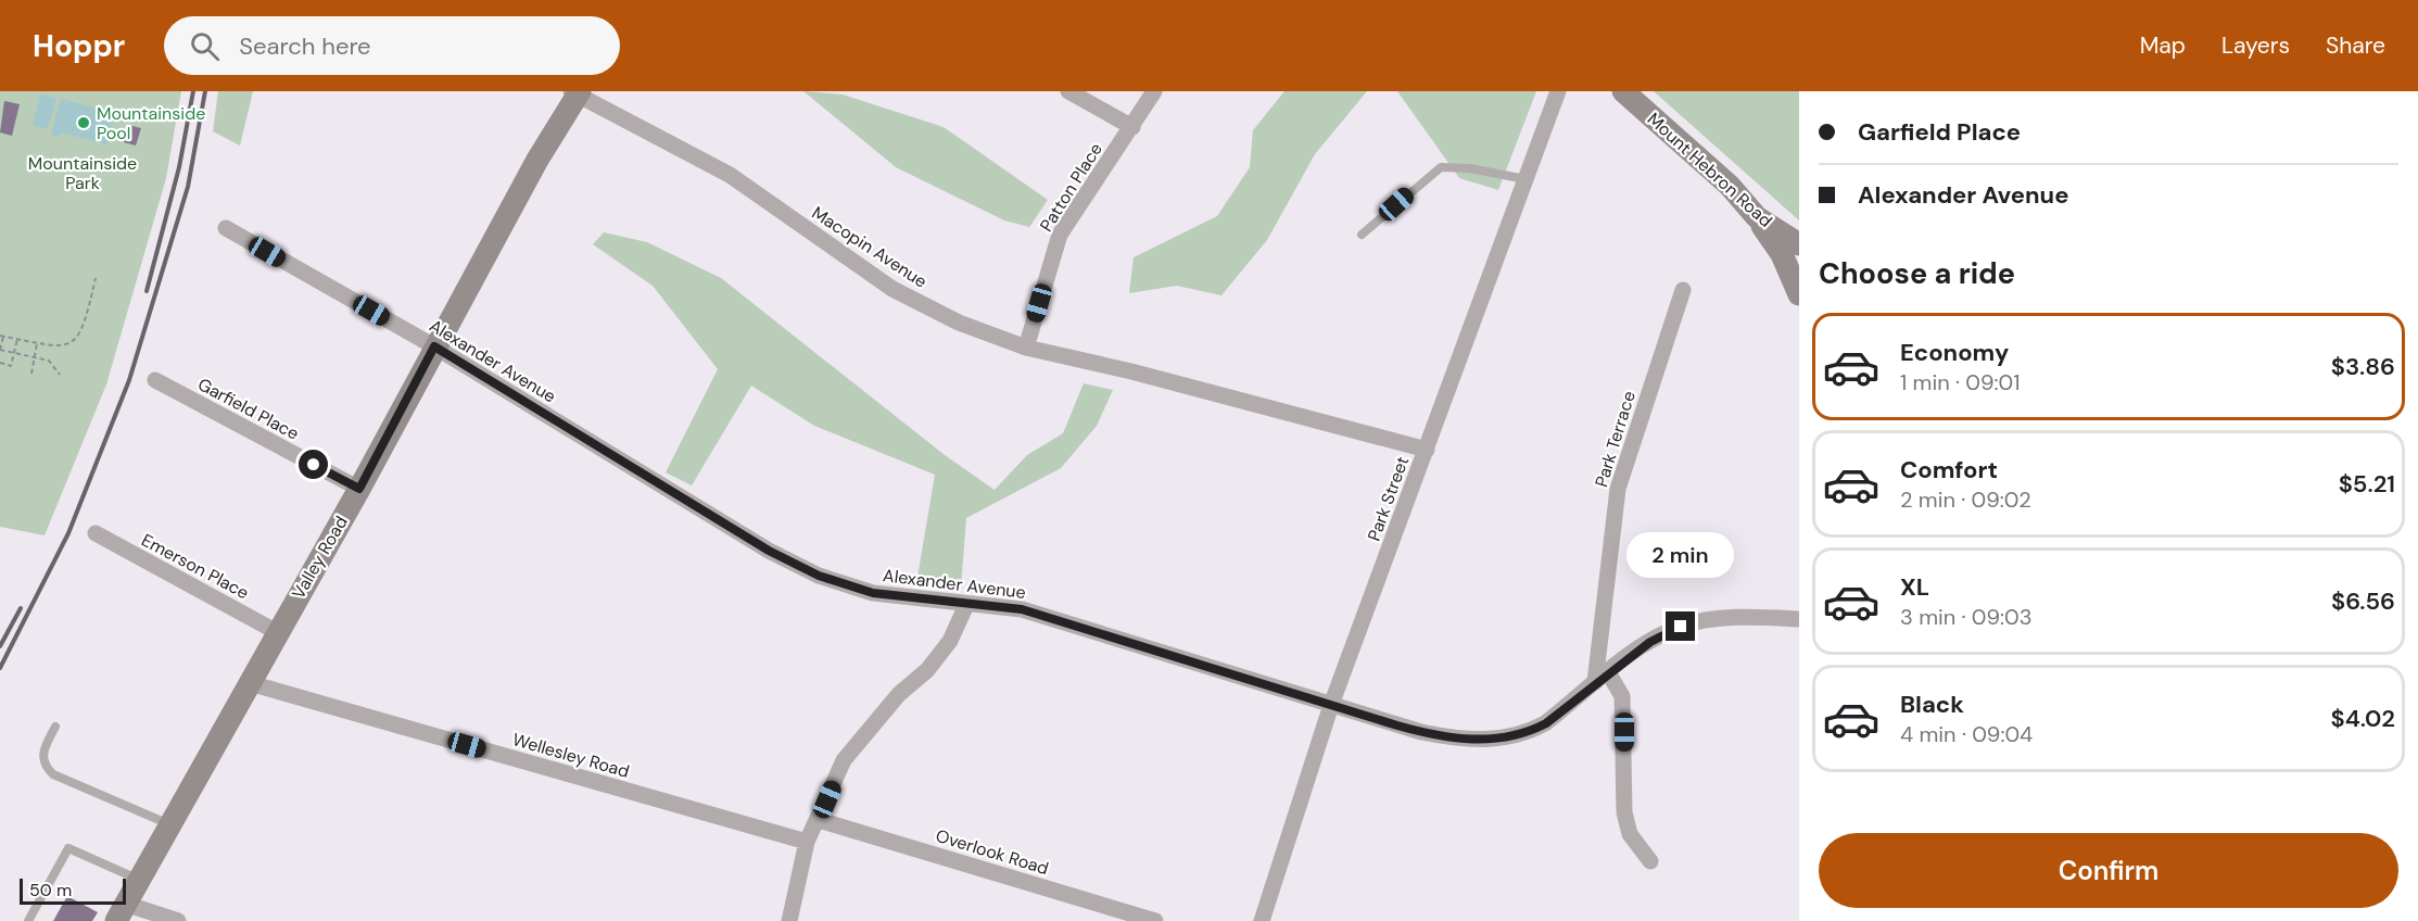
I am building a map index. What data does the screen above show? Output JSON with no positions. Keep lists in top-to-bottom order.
{
  "streets": {
    "main road": ["Mount Hebron Road", "Valley Road"],
    "street": [
      "Patton Place",
      "Macopin Avenue",
      "Alexander Avenue",
      "Garfield Place",
      "Park Terrace",
      "Park Street",
      "Emerson Place",
      "Wellesley Road",
      "Overlook Road"
    ]
  },
  "crossings": [
    ["Patton Place", "Macopin Avenue"],
    ["Macopin Avenue", "Park Street"],
    ["Macopin Avenue", "Valley Road"],
    ["Alexander Avenue", "Park Terrace"],
    ["Alexander Avenue", "Park Street"],
    ["Alexander Avenue", "Valley Road"],
    ["Garfield Place", "Valley Road"],
    ["Valley Road", "Emerson Place"],
    ["Valley Road", "Wellesley Road"]
  ],
  "parks": ["Mountainside Park"],
  "places": ["Mountainside Pool"],
  "scale_bar": "50 m",
  "page": {
    "header": "Hoppr",
    "search": "Search here",
    "nav": ["Map", "Layers", "Share"],
    "banner": ["Garfield Place", "Alexander Avenue"],
    "heading": "Choose a ride",
    "list": [
      {
        "name": "Economy",
        "note": "1 min · 09:01",
        "value": "$3.86"
      },
      {
        "name": "Comfort",
        "note": "2 min · 09:02",
        "value": "$5.21"
      },
      {
        "name": "XL",
        "note": "3 min · 09:03",
        "value": "$6.56"
      },
      {
        "name": "Black",
        "note": "4 min · 09:04",
        "value": "$4.02"
      }
    ],
    "bubble": "2 min",
    "buttons": "Confirm",
    "scale": "50 m"
  }
}
